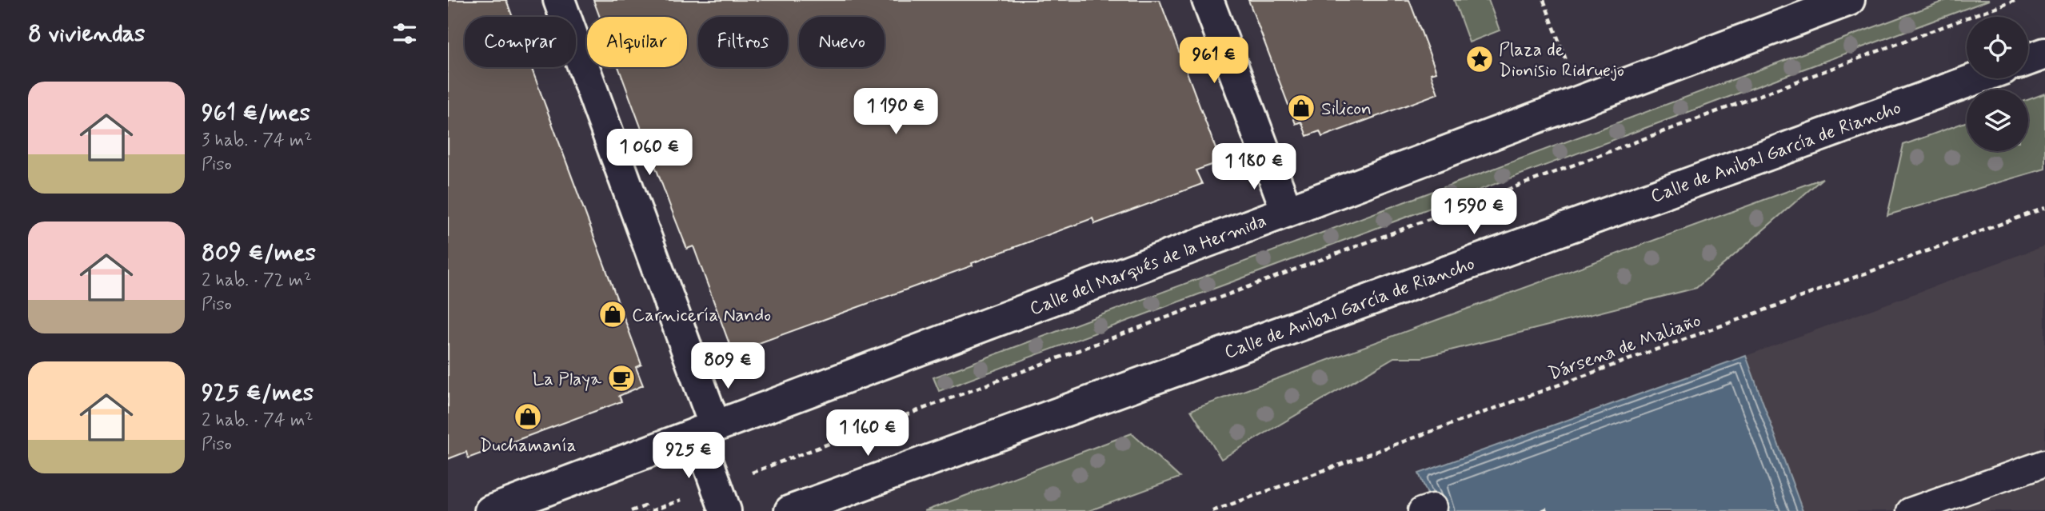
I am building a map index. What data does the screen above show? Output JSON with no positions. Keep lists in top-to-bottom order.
{
  "streets": {
    "street": ["Calle de Anibal García de Riancho", "Calle del Marqués de la Hermida"],
    "path": ["Dársena de Maliaño"]
  },
  "places": {
    "place": ["Plaza de Dionisio Ridruejo"],
    "shop": ["Silicon", "Carnicería Nando", "Duchamanía"],
    "cafe": ["La Playa"]
  },
  "page": {
    "heading": "8 viviendas",
    "chip": [
      "Comprar",
      "Alquilar",
      "Filtros",
      "Nuevo"
    ],
    "price": [
      "961 €",
      "1 190 €",
      "1 060 €",
      "1 180 €",
      "1 590 €",
      "809 €",
      "1 160 €",
      "925 €"
    ],
    "list": [
      {
        "name": "961 €/mes",
        "note": "3 hab. · 74 m² · Piso"
      },
      {
        "name": "809 €/mes",
        "note": "2 hab. · 72 m² · Piso"
      },
      {
        "name": "925 €/mes",
        "note": "2 hab. · 74 m² · Piso"
      }
    ]
  }
}
